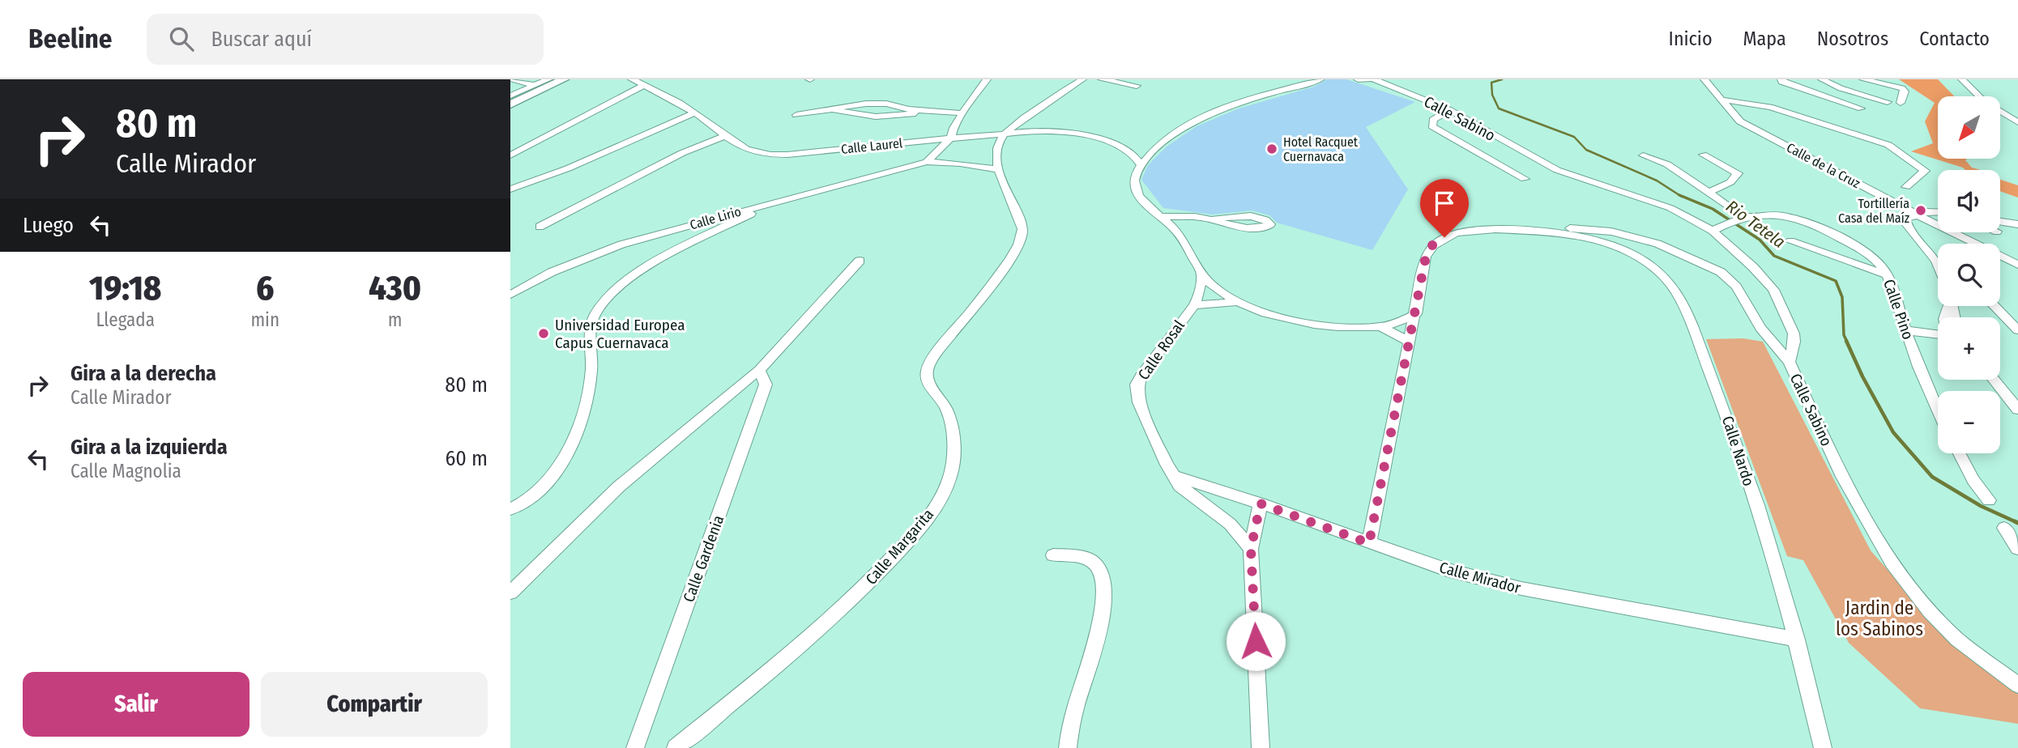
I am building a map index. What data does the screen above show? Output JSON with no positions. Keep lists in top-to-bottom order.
{
  "streets": {
    "street": [
      "Calle Sabino",
      "Calle Laurel",
      "Calle de la Cruz",
      "Calle Lirio",
      "Calle Pino",
      "Calle Rosal",
      "Calle Nardo",
      "Calle Margarita",
      "Calle Gardenia",
      "Calle Mirador"
    ]
  },
  "crossings": [
    ["Calle Sabino", "Calle Pino"],
    ["Calle Rosal", "Calle Mirador"],
    ["Calle Nardo", "Calle Mirador"]
  ],
  "water": ["Rio Tetela"],
  "parks": ["Jardin de los Sabinos"],
  "places": ["Hotel Racquet Cuernavaca", "Tortillería Casa del Maíz", "Universidad Europea Capus Cuernavaca"],
  "north": "bottom left",
  "page": {
    "header": "Beeline",
    "search": "Buscar aquí",
    "nav": [
      "Inicio",
      "Mapa",
      "Nosotros",
      "Contacto"
    ],
    "turn": ["80 m", "Calle Mirador"],
    "map_buttons": ["+", "−"],
    "then": "Luego",
    "eta": [
      "19:18",
      "Llegada",
      "6",
      "min",
      "430",
      "m"
    ],
    "list": [
      {
        "name": "Gira a la derecha",
        "note": "Calle Mirador",
        "value": "80 m"
      },
      {
        "name": "Gira a la izquierda",
        "note": "Calle Magnolia",
        "value": "60 m"
      }
    ],
    "buttons": ["Salir", "Compartir"]
  }
}
